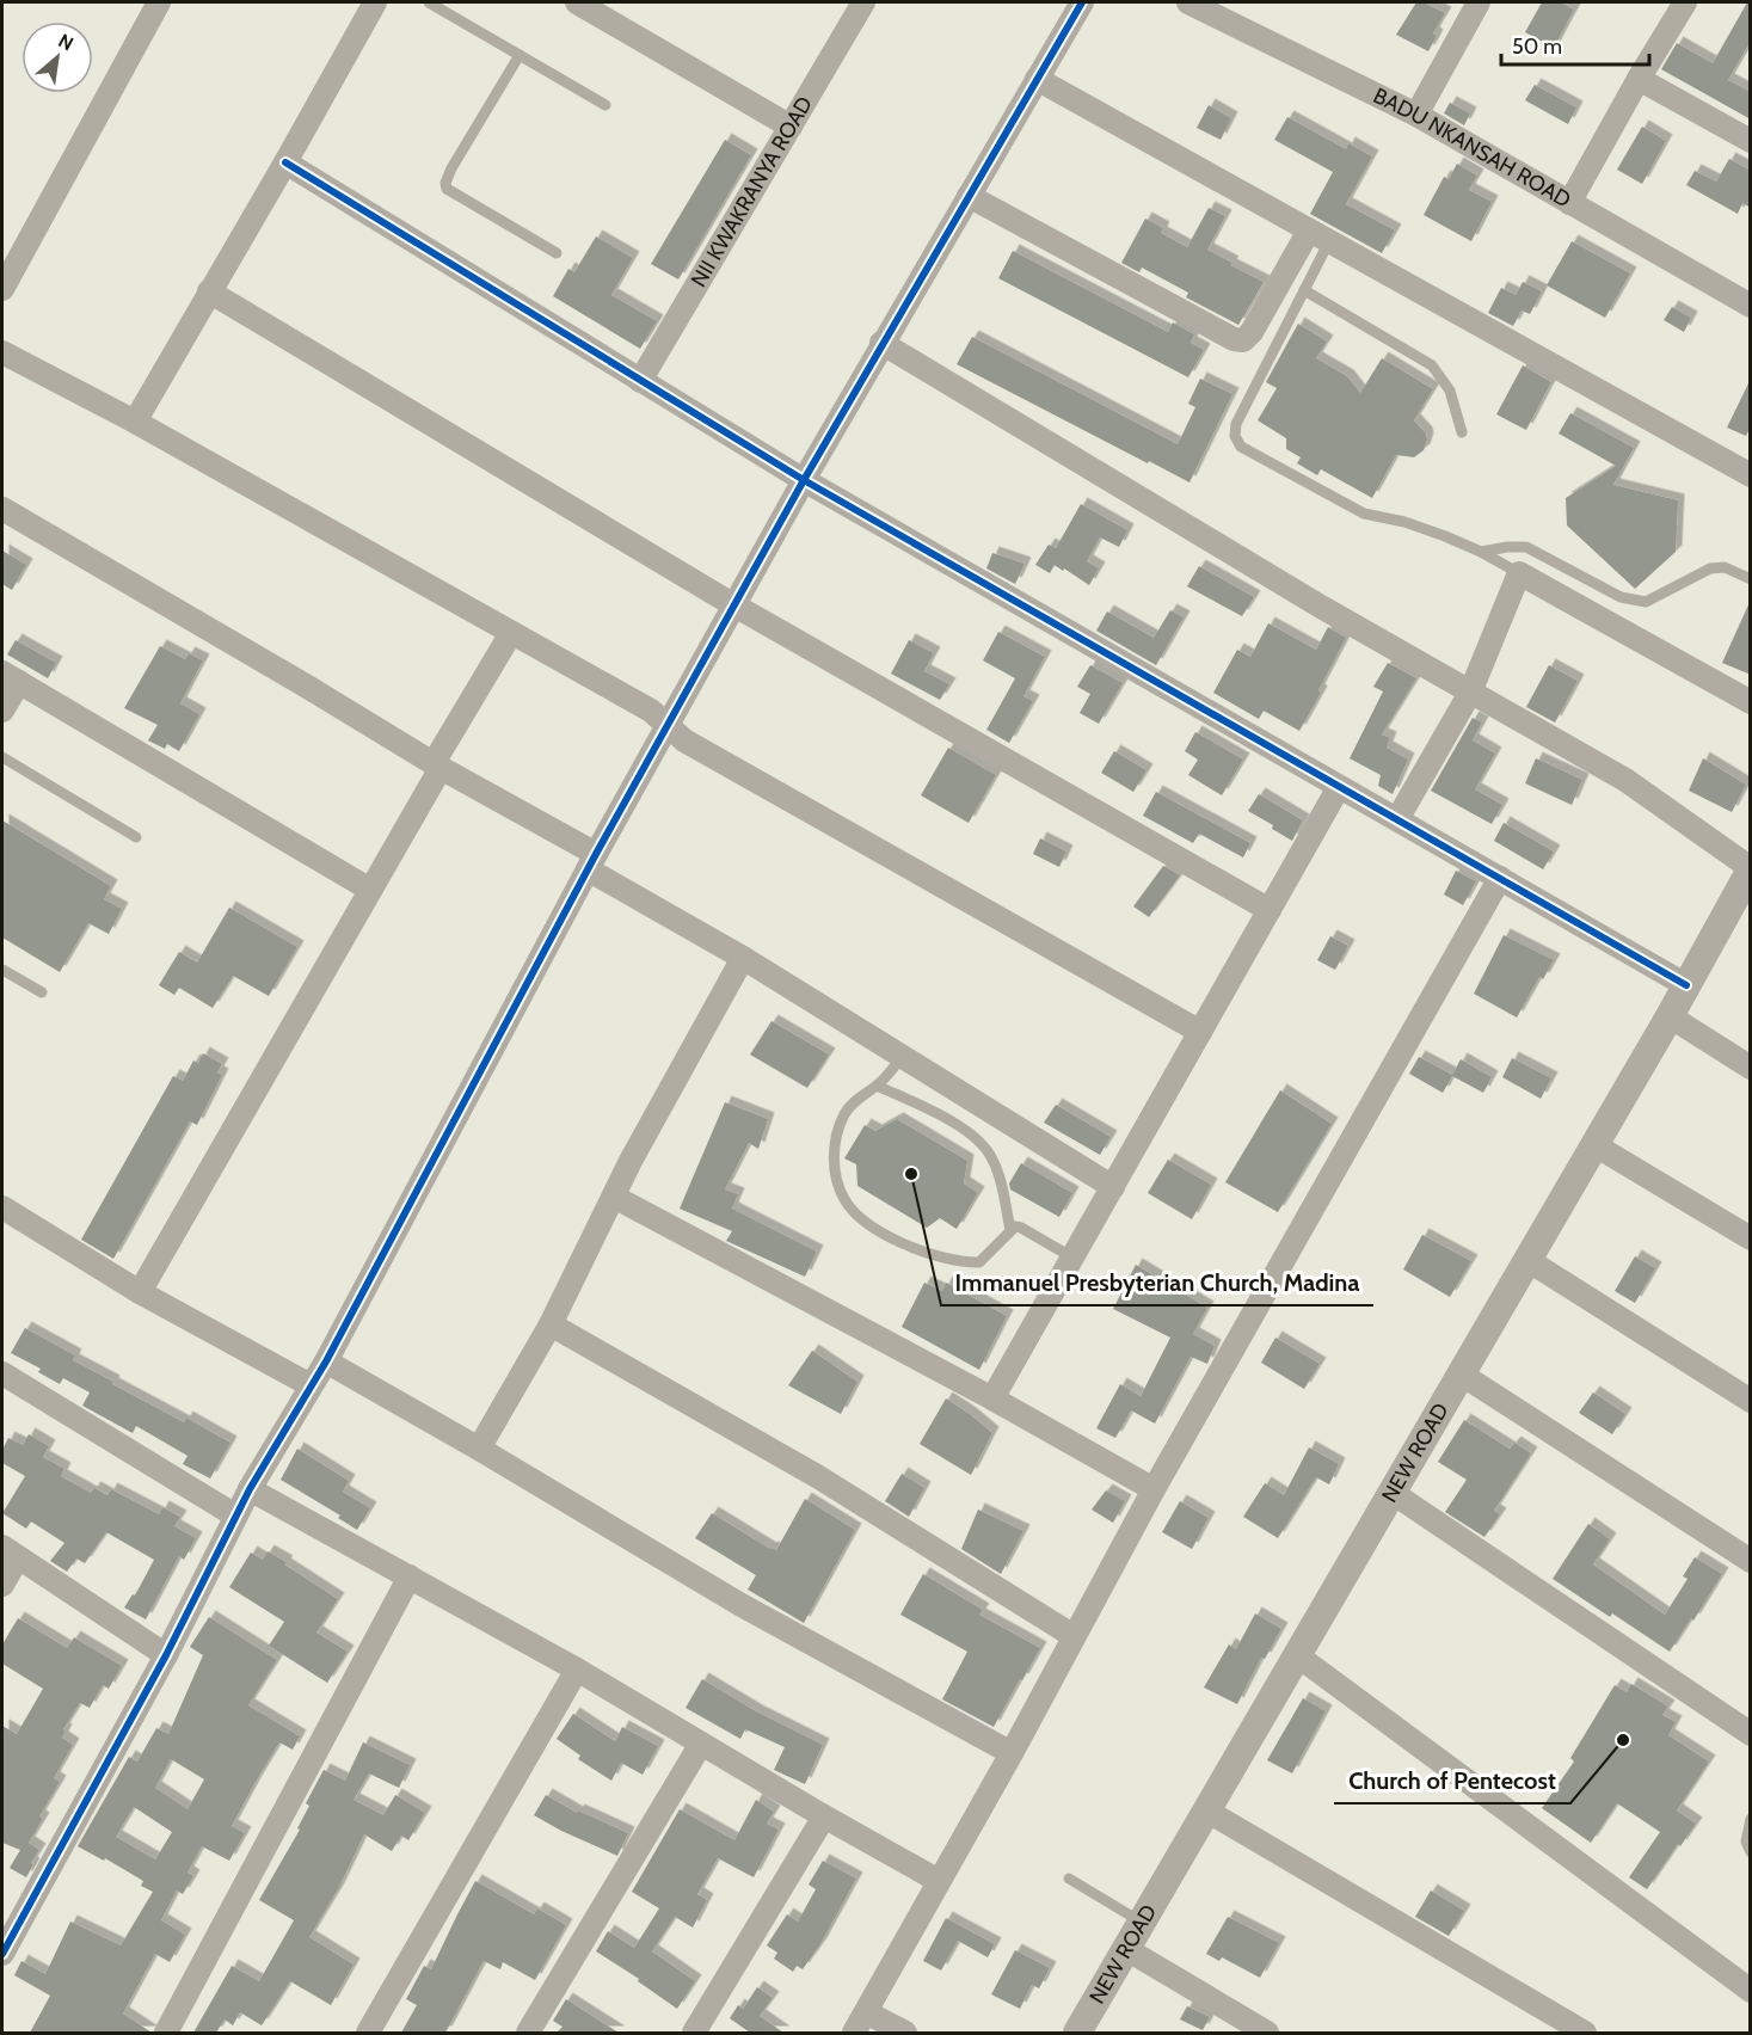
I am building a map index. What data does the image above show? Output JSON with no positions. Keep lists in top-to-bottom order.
{
  "streets": {
    "street": ["BADU NKANSAH ROAD", "NII KWAKRANYA ROAD", "NEW ROAD"]
  },
  "places": ["Immanuel Presbyterian Church, Madina", "Church of Pentecost"],
  "scale_bar": "50 m",
  "north": "top right"
}
